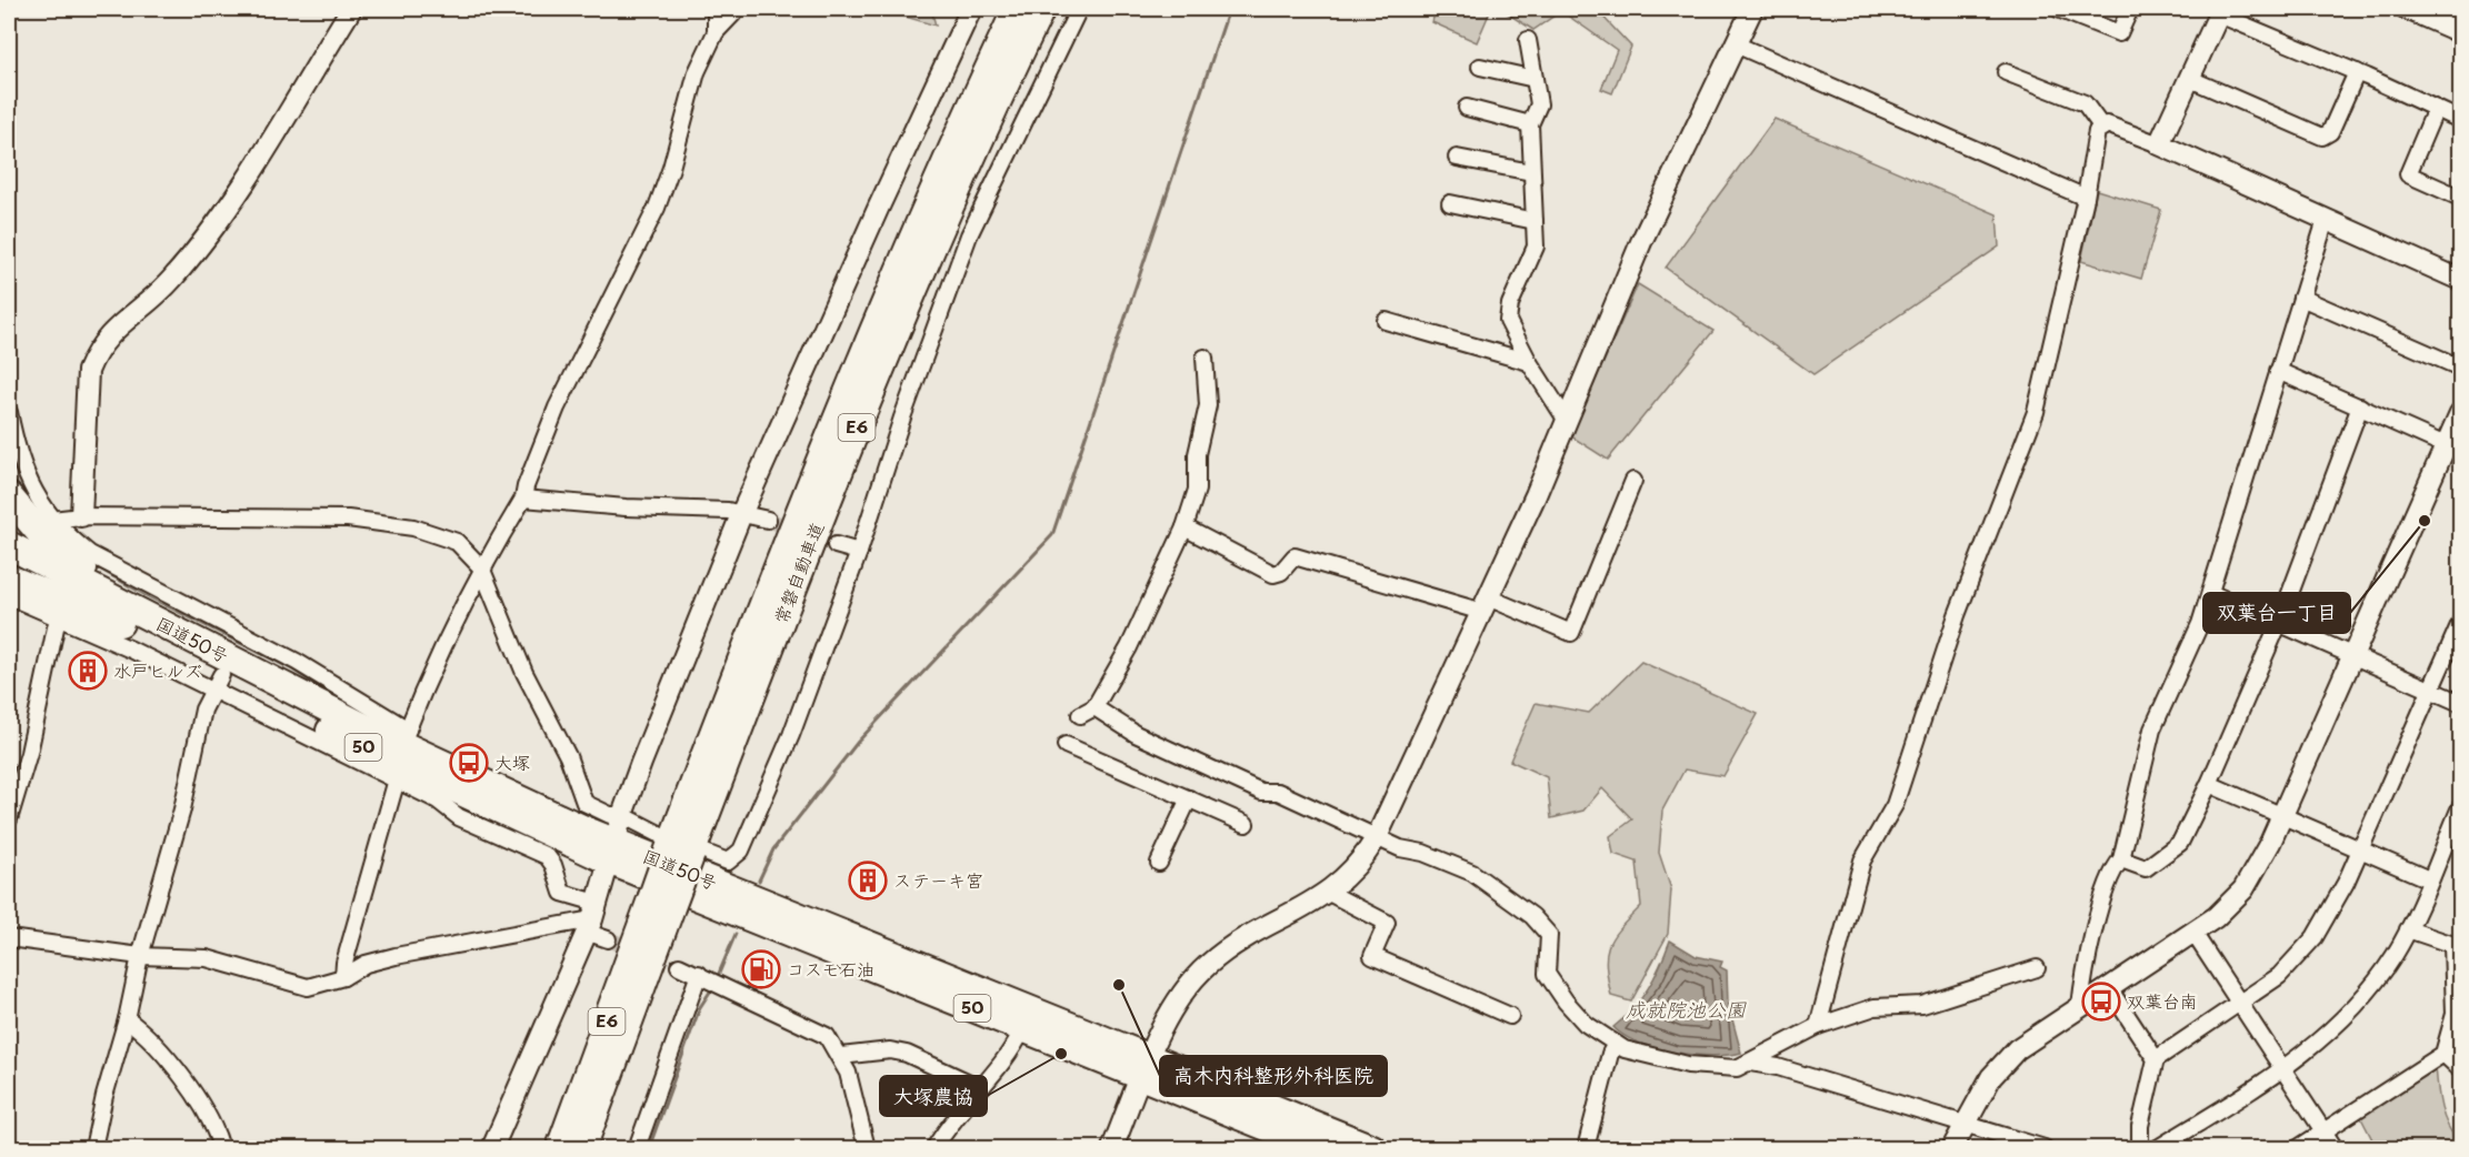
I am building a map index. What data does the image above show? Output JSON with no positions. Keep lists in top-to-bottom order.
{
  "streets": {
    "highway": [
      "E6",
      "常磐自動車道",
      "国道50号",
      "50"
    ]
  },
  "water": ["成就院池公園"],
  "places": {
    "other": ["双葉台一丁目", "高木内科整形外科医院", "大塚農協"],
    "building": ["水戸ヒルズ", "ステーキ宮"],
    "bus stop": ["大塚", "双葉台南"],
    "fuel station": ["コスモ石油"]
  }
}
